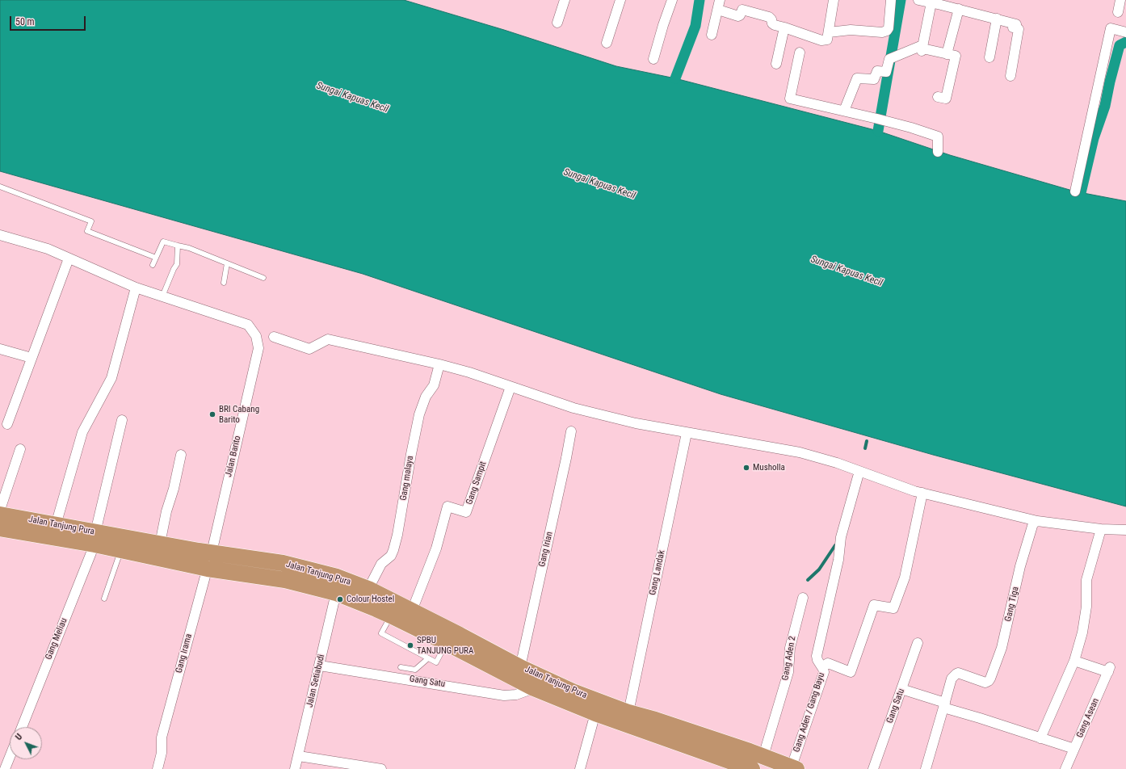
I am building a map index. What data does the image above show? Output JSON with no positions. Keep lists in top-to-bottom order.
{
  "streets": {
    "highway": ["Jalan Tanjung Pura"],
    "street": [
      "Jalan Barito",
      "Gang malaya",
      "Gang Sampit",
      "Gang Irian",
      "Gang Landak",
      "Gang Tiga",
      "Gang Meliau",
      "Gang Irama",
      "Gang Aden 2",
      "Jalan Setiabudi",
      "Gang Satu",
      "Gang Aden / Gang Bayu",
      "Gang Asean"
    ]
  },
  "crossings": [
    ["Jalan Barito", "Jalan Tanjung Pura"],
    ["Jalan Barito", "Gang Irama"],
    ["Gang malaya", "Jalan Tanjung Pura"],
    ["Gang Sampit", "Jalan Tanjung Pura"],
    ["Jalan Tanjung Pura", "Gang Irian"],
    ["Jalan Tanjung Pura", "Gang Landak"],
    ["Jalan Tanjung Pura", "Gang Meliau"],
    ["Jalan Tanjung Pura", "Gang Irama"],
    ["Jalan Tanjung Pura", "Gang Aden 2"],
    ["Jalan Tanjung Pura", "Jalan Setiabudi"],
    ["Jalan Tanjung Pura", "Gang Satu"],
    ["Jalan Tanjung Pura", "Gang Aden / Gang Bayu"],
    ["Jalan Setiabudi", "Gang Satu"]
  ],
  "water": ["Sungai Kapuas Kecil"],
  "places": [
    "BRI Cabang Barito",
    "Musholla",
    "Colour Hostel",
    "SPBU TANJUNG PURA"
  ],
  "scale_bar": "50 m",
  "north": "top left"
}
